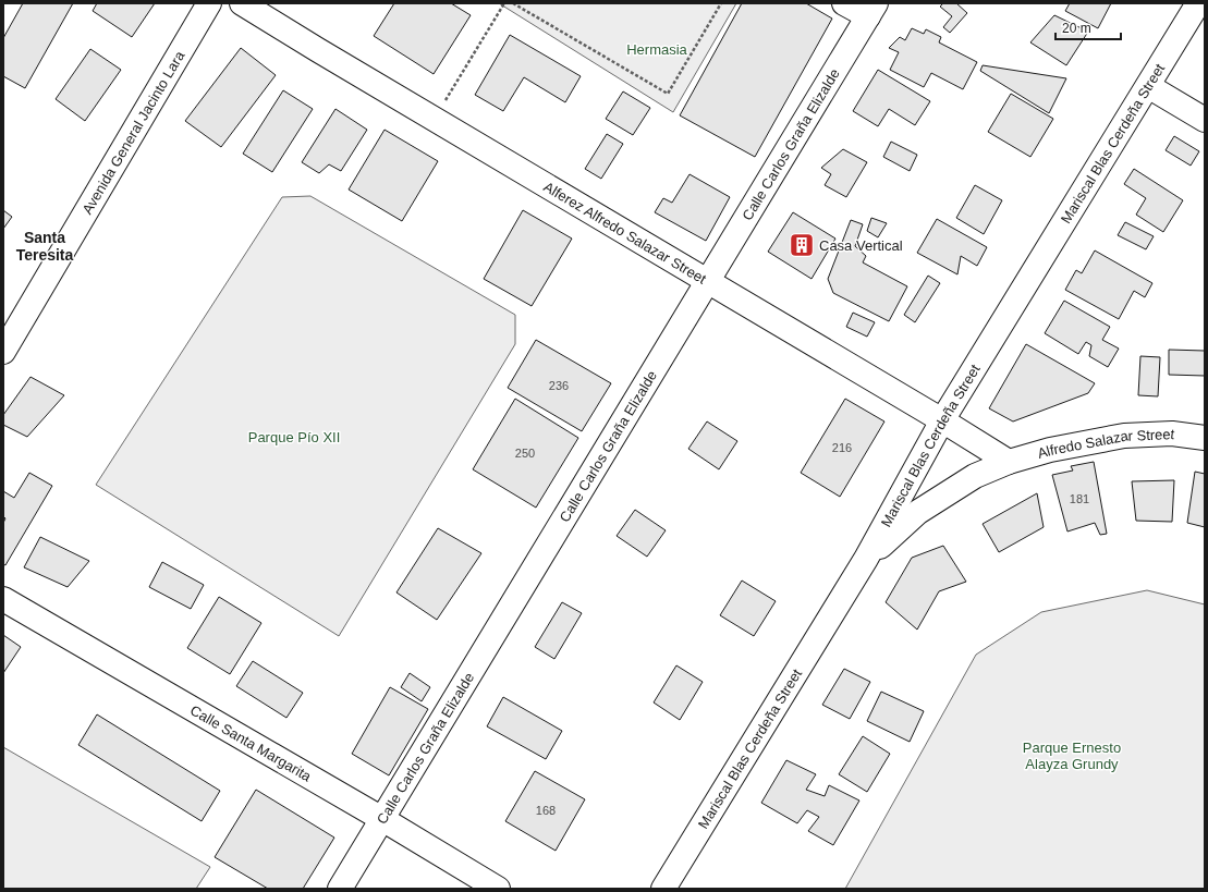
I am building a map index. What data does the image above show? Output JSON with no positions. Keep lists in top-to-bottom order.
{
  "streets": {
    "street": [
      "Avenida General Jacinto Lara",
      "Calle Carlos Graña Elizalde",
      "Mariscal Blas Cerdeña Street",
      "Alferez Alfredo Salazar Street",
      "Alfredo Salazar Street",
      "Calle Santa Margarita"
    ]
  },
  "crossings": [
    ["Calle Carlos Graña Elizalde", "Alferez Alfredo Salazar Street"],
    ["Calle Carlos Graña Elizalde", "Calle Santa Margarita"],
    ["Mariscal Blas Cerdeña Street", "Alferez Alfredo Salazar Street"],
    ["Mariscal Blas Cerdeña Street", "Alfredo Salazar Street"],
    ["Alferez Alfredo Salazar Street", "Alfredo Salazar Street"]
  ],
  "districts": ["Santa Teresita"],
  "parks": ["Hermasia", "Parque Pío XII", "Parque Ernesto Alayza Grundy"],
  "places": {
    "building": ["Casa Vertical"]
  },
  "house_numbers": [
    "236",
    "216",
    "250",
    "181",
    "168"
  ],
  "scale_bar": "20 m"
}
